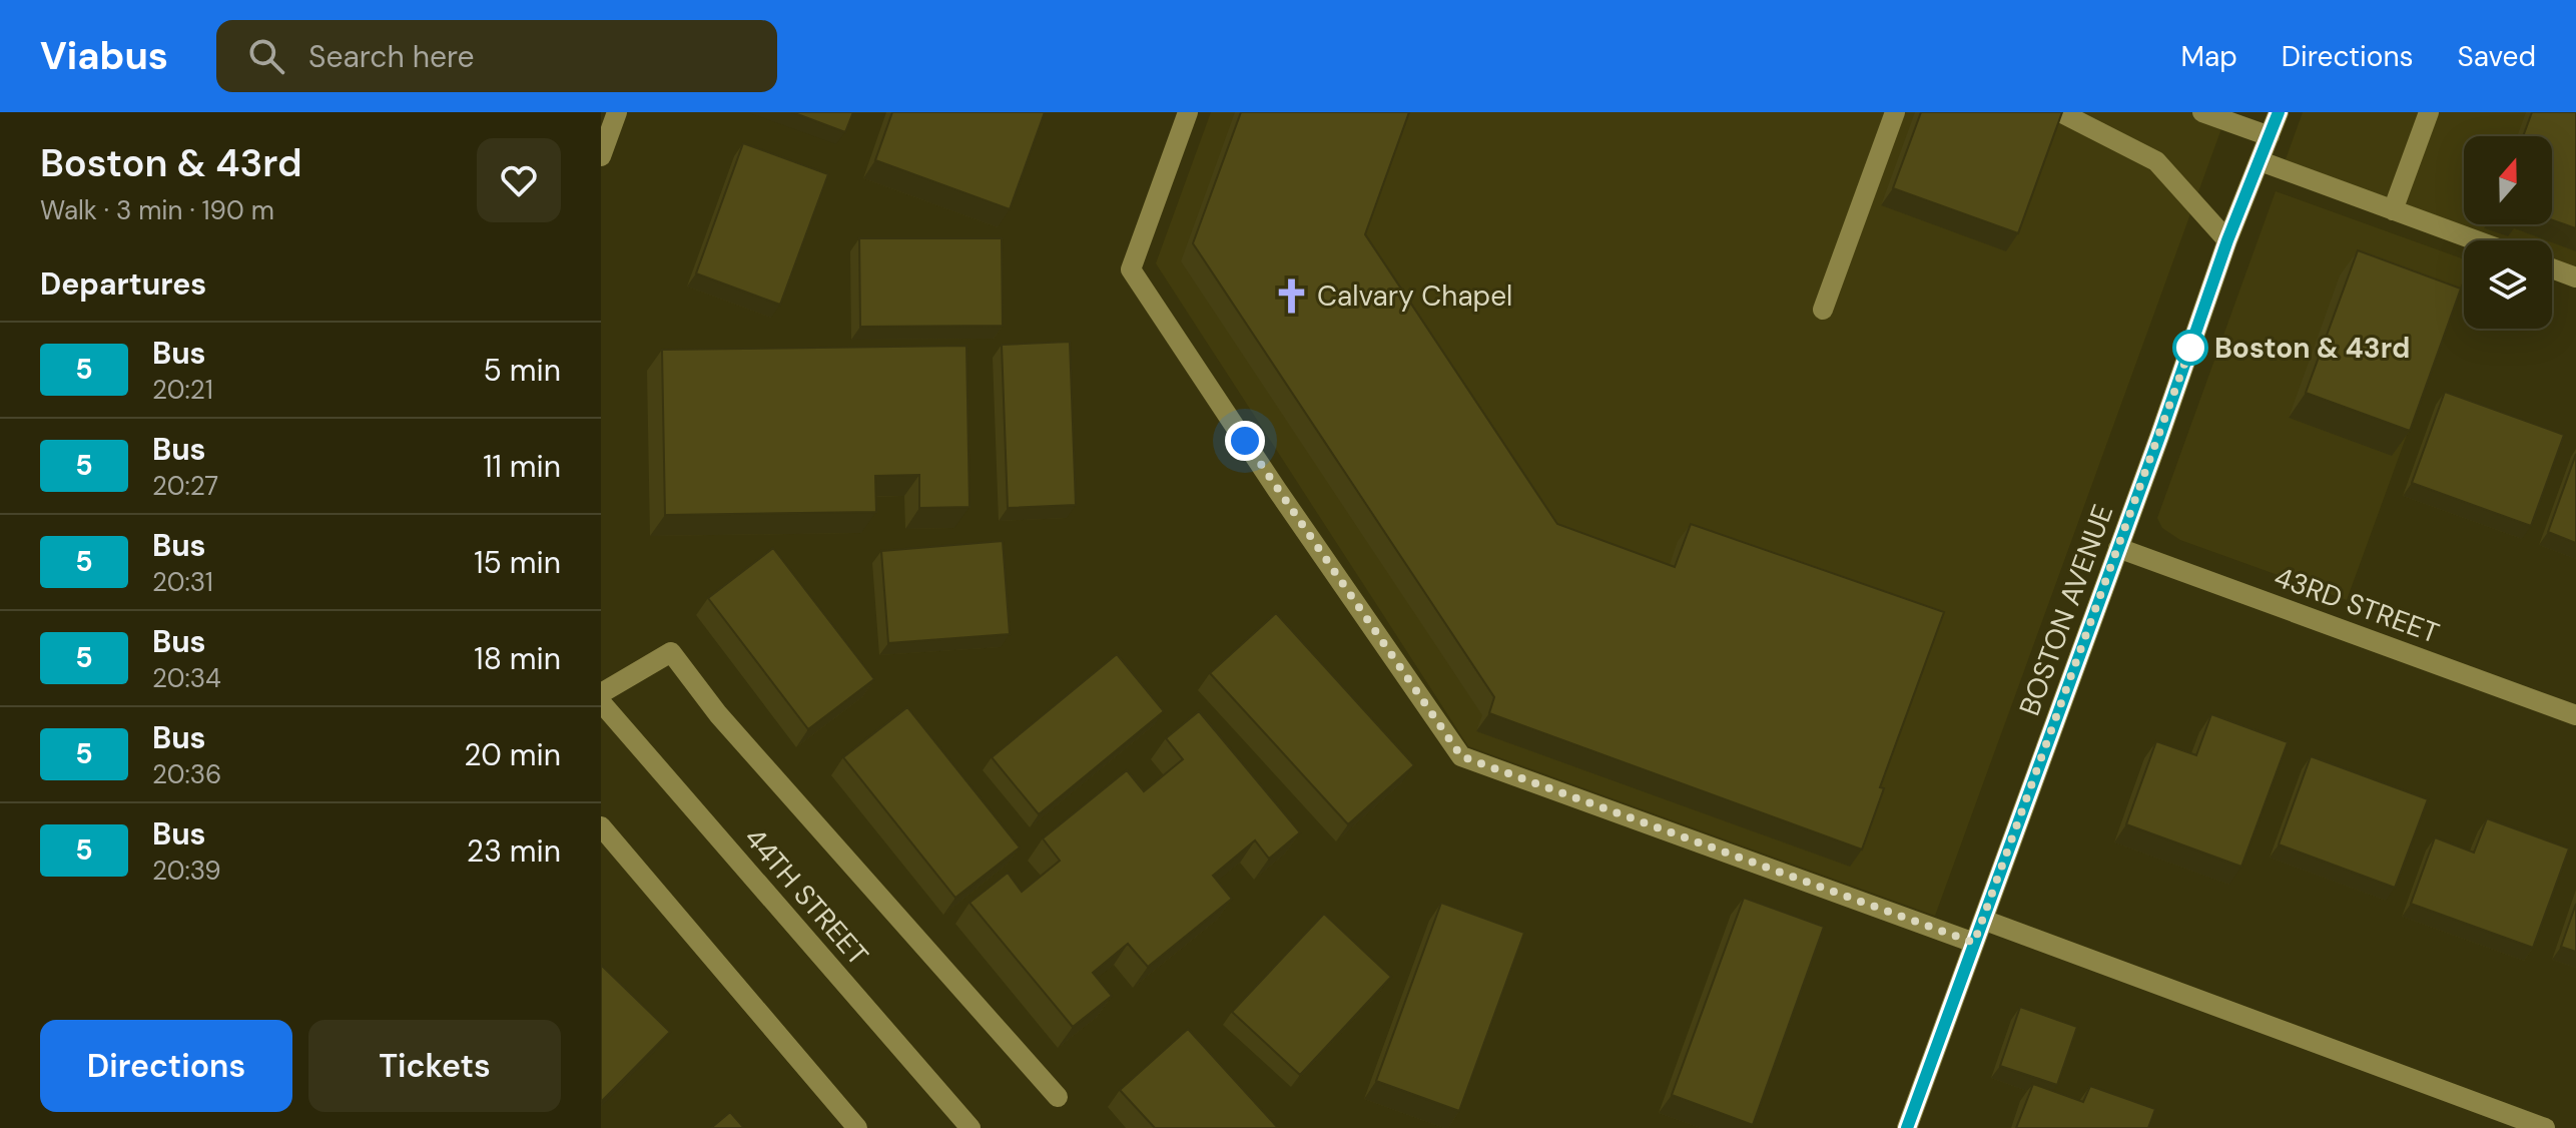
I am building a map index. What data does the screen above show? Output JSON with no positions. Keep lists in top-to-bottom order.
{
  "streets": {
    "street": ["43RD STREET", "BOSTON AVENUE", "44TH STREET"]
  },
  "crossings": [
    ["43RD STREET", "BOSTON AVENUE"]
  ],
  "places": {
    "church": ["Calvary Chapel"],
    "other": ["Boston & 43rd"]
  },
  "lines": ["bus line 5"],
  "north": "top",
  "page": {
    "header": "Viabus",
    "search": "Search here",
    "nav": ["Map", "Directions", "Saved"],
    "heading": [
      ["Boston & 43rd", "Walk · 3 min · 190 m"],
      "Departures"
    ],
    "list": [
      {
        "mark": "5",
        "name": "Bus",
        "note": "20:21",
        "value": "5 min"
      },
      {
        "mark": "5",
        "name": "Bus",
        "note": "20:27",
        "value": "11 min"
      },
      {
        "mark": "5",
        "name": "Bus",
        "note": "20:31",
        "value": "15 min"
      },
      {
        "mark": "5",
        "name": "Bus",
        "note": "20:34",
        "value": "18 min"
      },
      {
        "mark": "5",
        "name": "Bus",
        "note": "20:36",
        "value": "20 min"
      },
      {
        "mark": "5",
        "name": "Bus",
        "note": "20:39",
        "value": "23 min"
      }
    ],
    "buttons": ["Directions", "Tickets"]
  }
}
